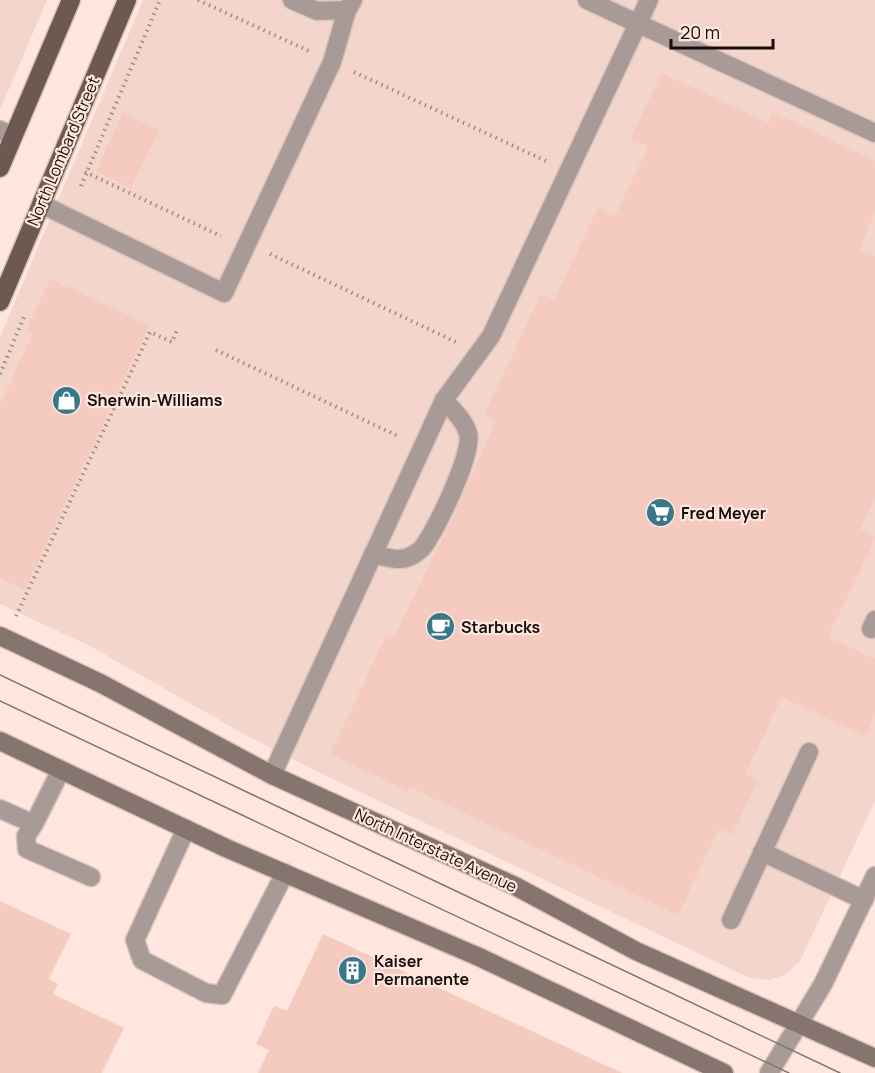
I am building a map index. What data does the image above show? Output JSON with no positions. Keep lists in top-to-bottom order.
{
  "streets": {
    "main road": ["North Lombard Street"],
    "street": ["North Interstate Avenue"]
  },
  "places": {
    "shop": ["Sherwin-Williams"],
    "supermarket": ["Fred Meyer"],
    "cafe": ["Starbucks"],
    "building": ["Kaiser Permanente"]
  },
  "scale_bar": "20 m"
}
